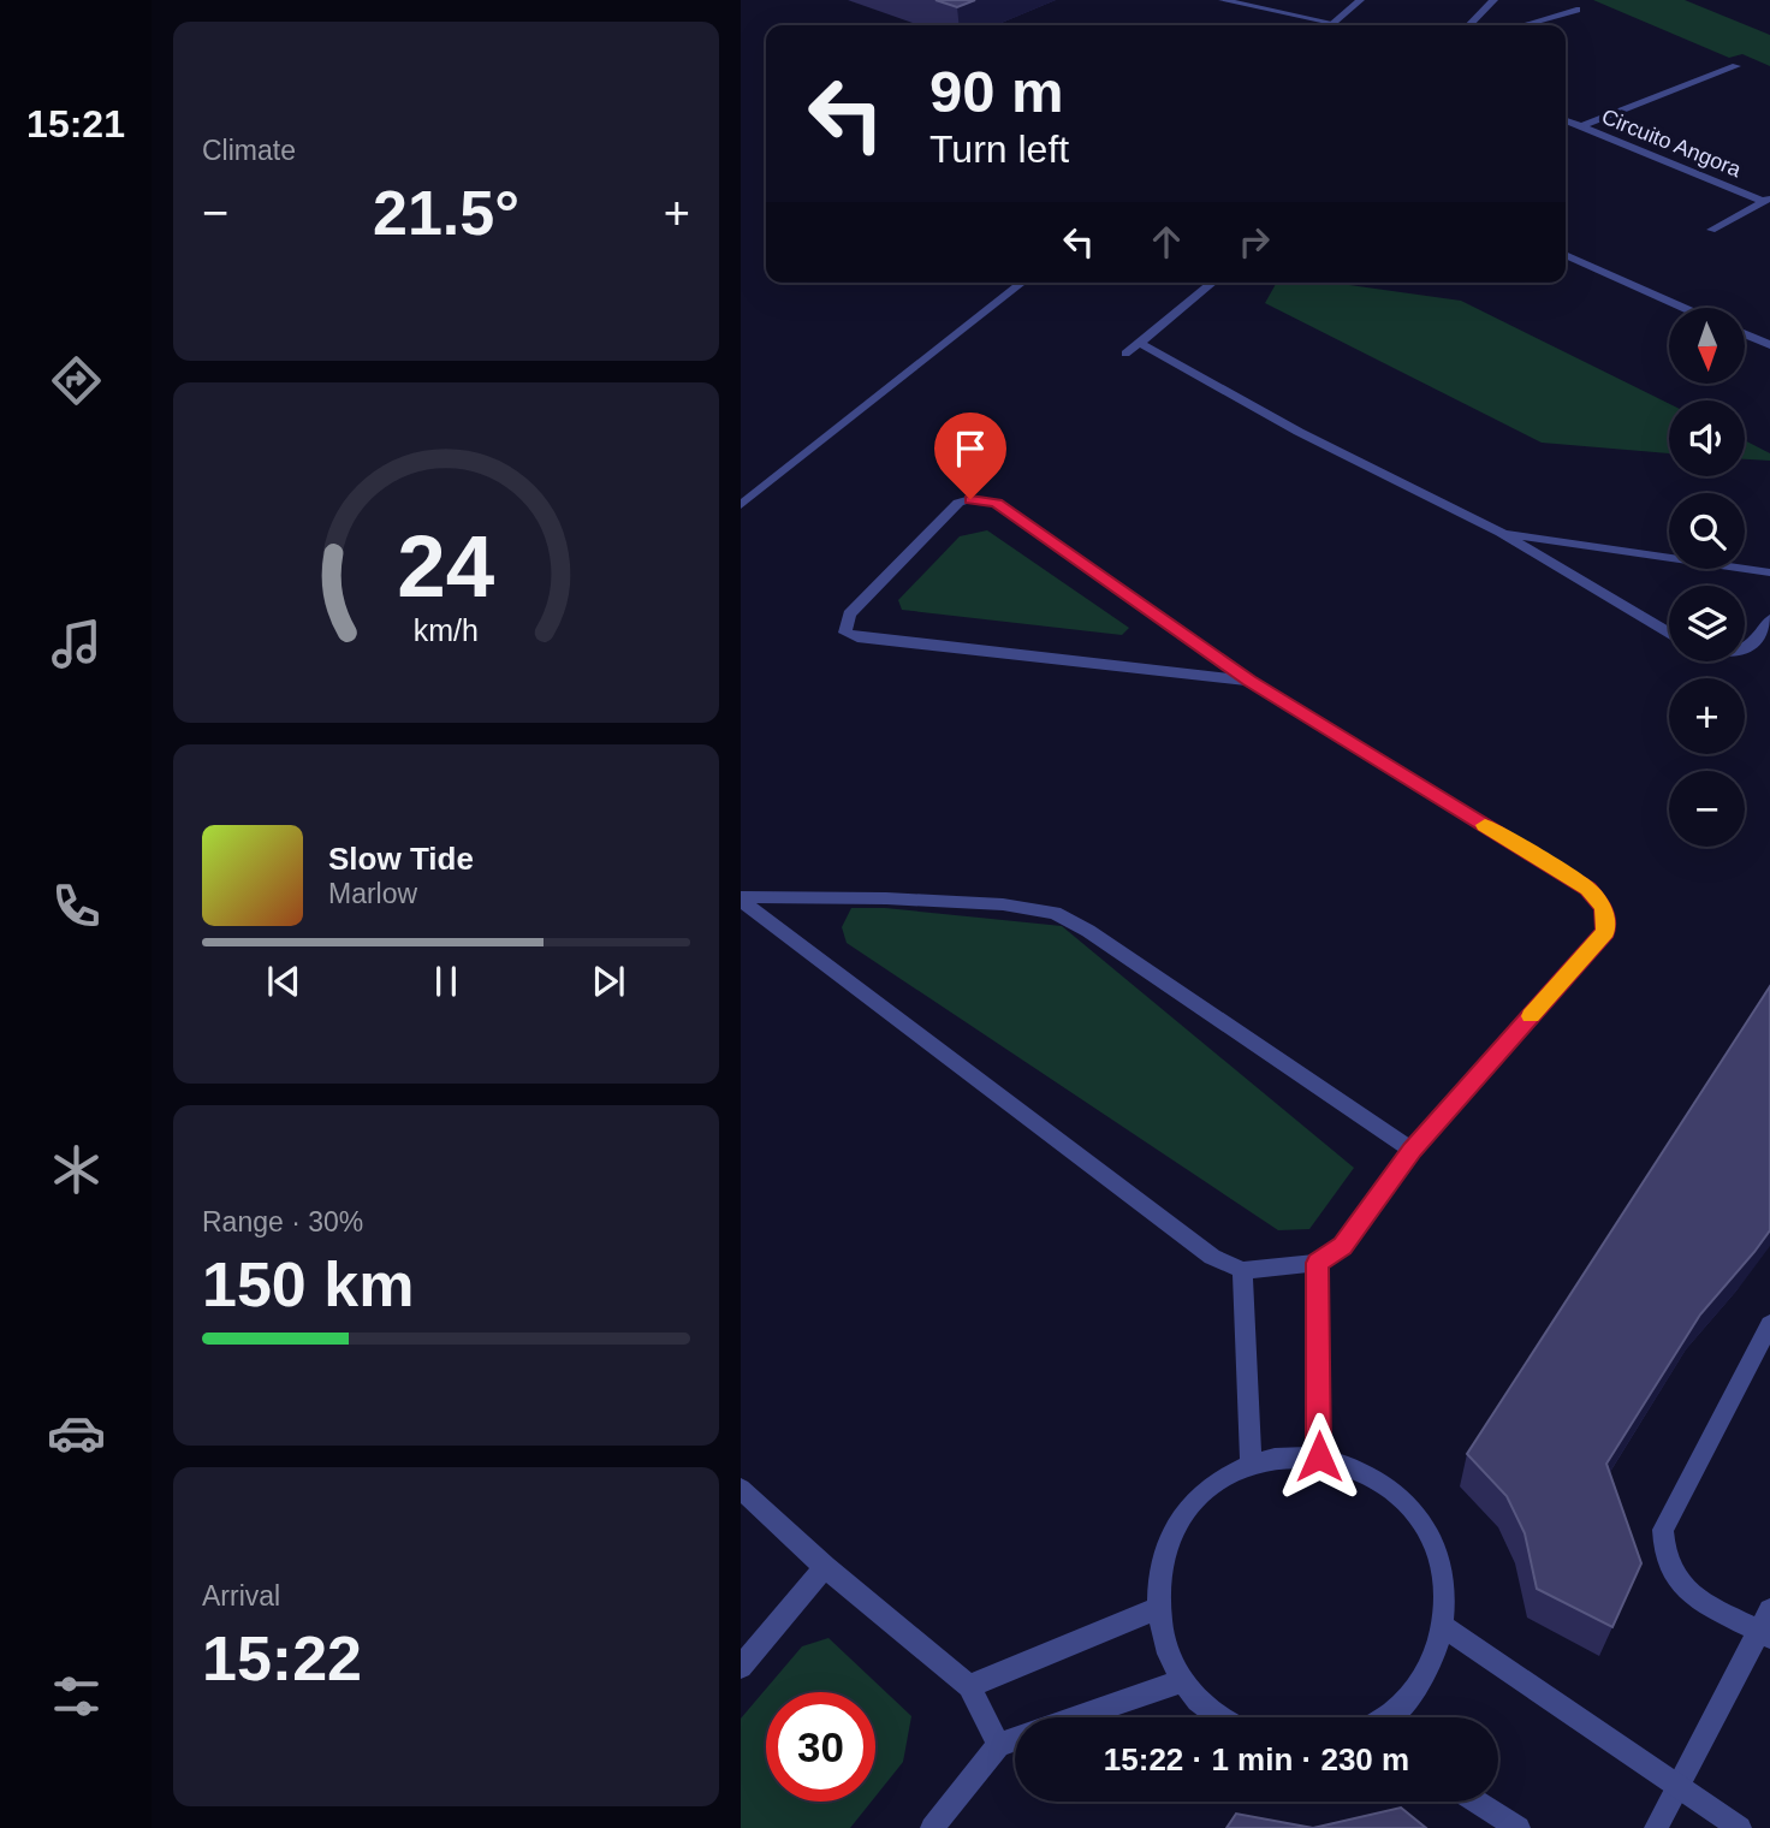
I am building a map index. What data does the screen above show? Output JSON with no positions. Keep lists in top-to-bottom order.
{
  "streets": {
    "street": ["Circuito Angora"]
  },
  "north": "bottom",
  "page": {
    "tabs": "15:21",
    "tile": [
      "Climate",
      ["Range · 30%", "150 km"],
      ["Arrival", "15:22"]
    ],
    "turn": ["90 m", "Turn left"],
    "heat": ["−", "21.5°", "+"],
    "map_buttons": ["+", "−"],
    "song": ["Slow Tide", "Marlow"],
    "limit": "30",
    "trip": "15:22 · 1 min · 230 m",
    "gauge": ["24", "km/h"]
  }
}
